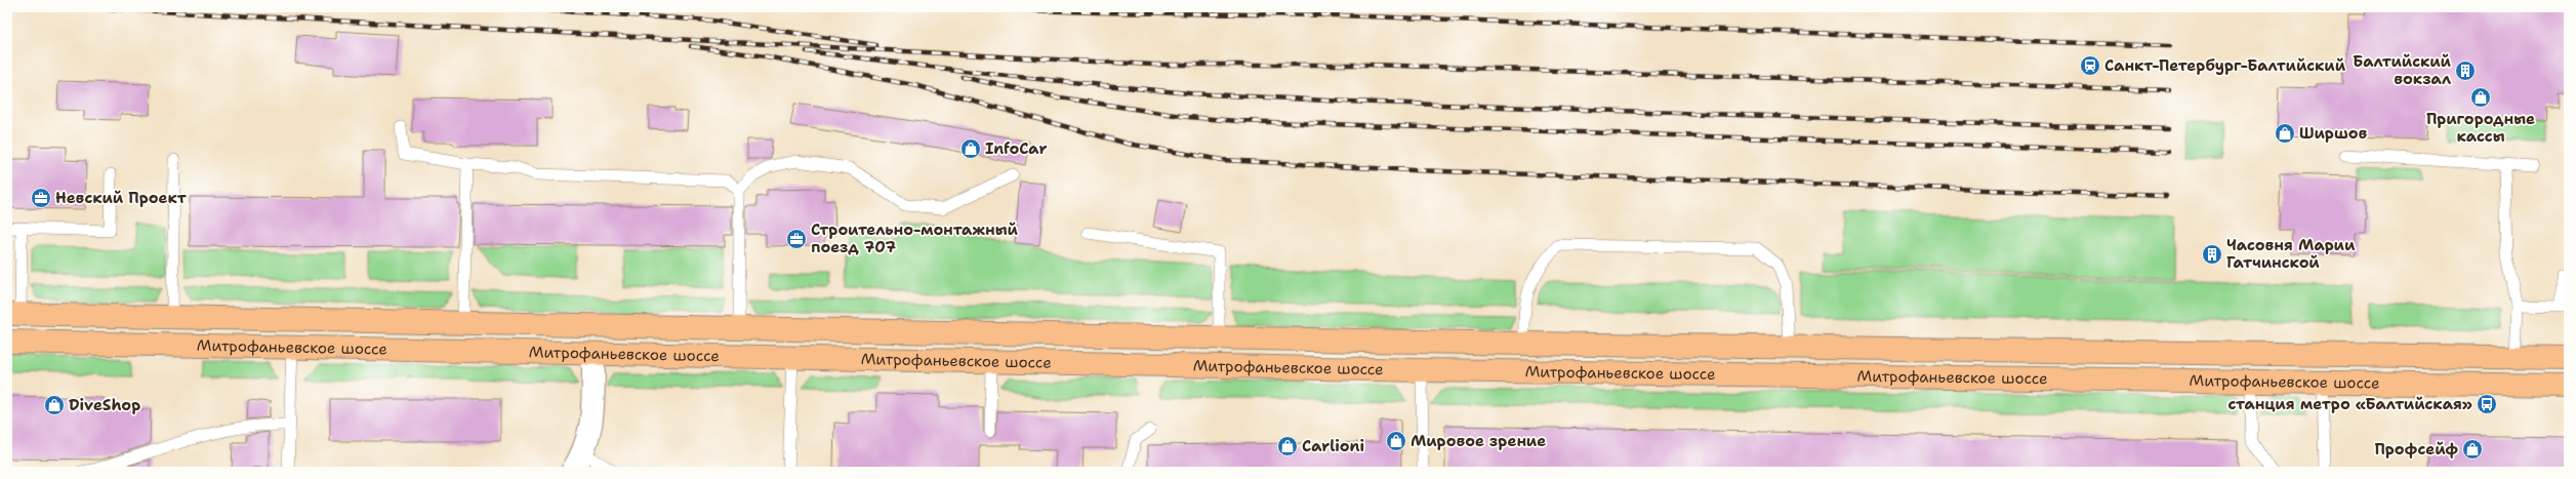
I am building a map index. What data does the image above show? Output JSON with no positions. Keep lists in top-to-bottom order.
{
  "streets": {
    "main road": ["Митрофаньевское шоссе"]
  },
  "places": {
    "station": ["Санкт-Петербург-Балтийский"],
    "building": ["Балтийский вокзал", "Часовня Марии Гатчинской"],
    "shop": [
      "Пригородные кассы",
      "Ширшов",
      "InfoCar",
      "DiveShop",
      "Мировое зрение",
      "Carlioni",
      "Профсейф"
    ],
    "office": ["Невский Проект", "Строительно-монтажный поезд 707"],
    "bus stop": ["станция метро «Балтийская»"]
  }
}
